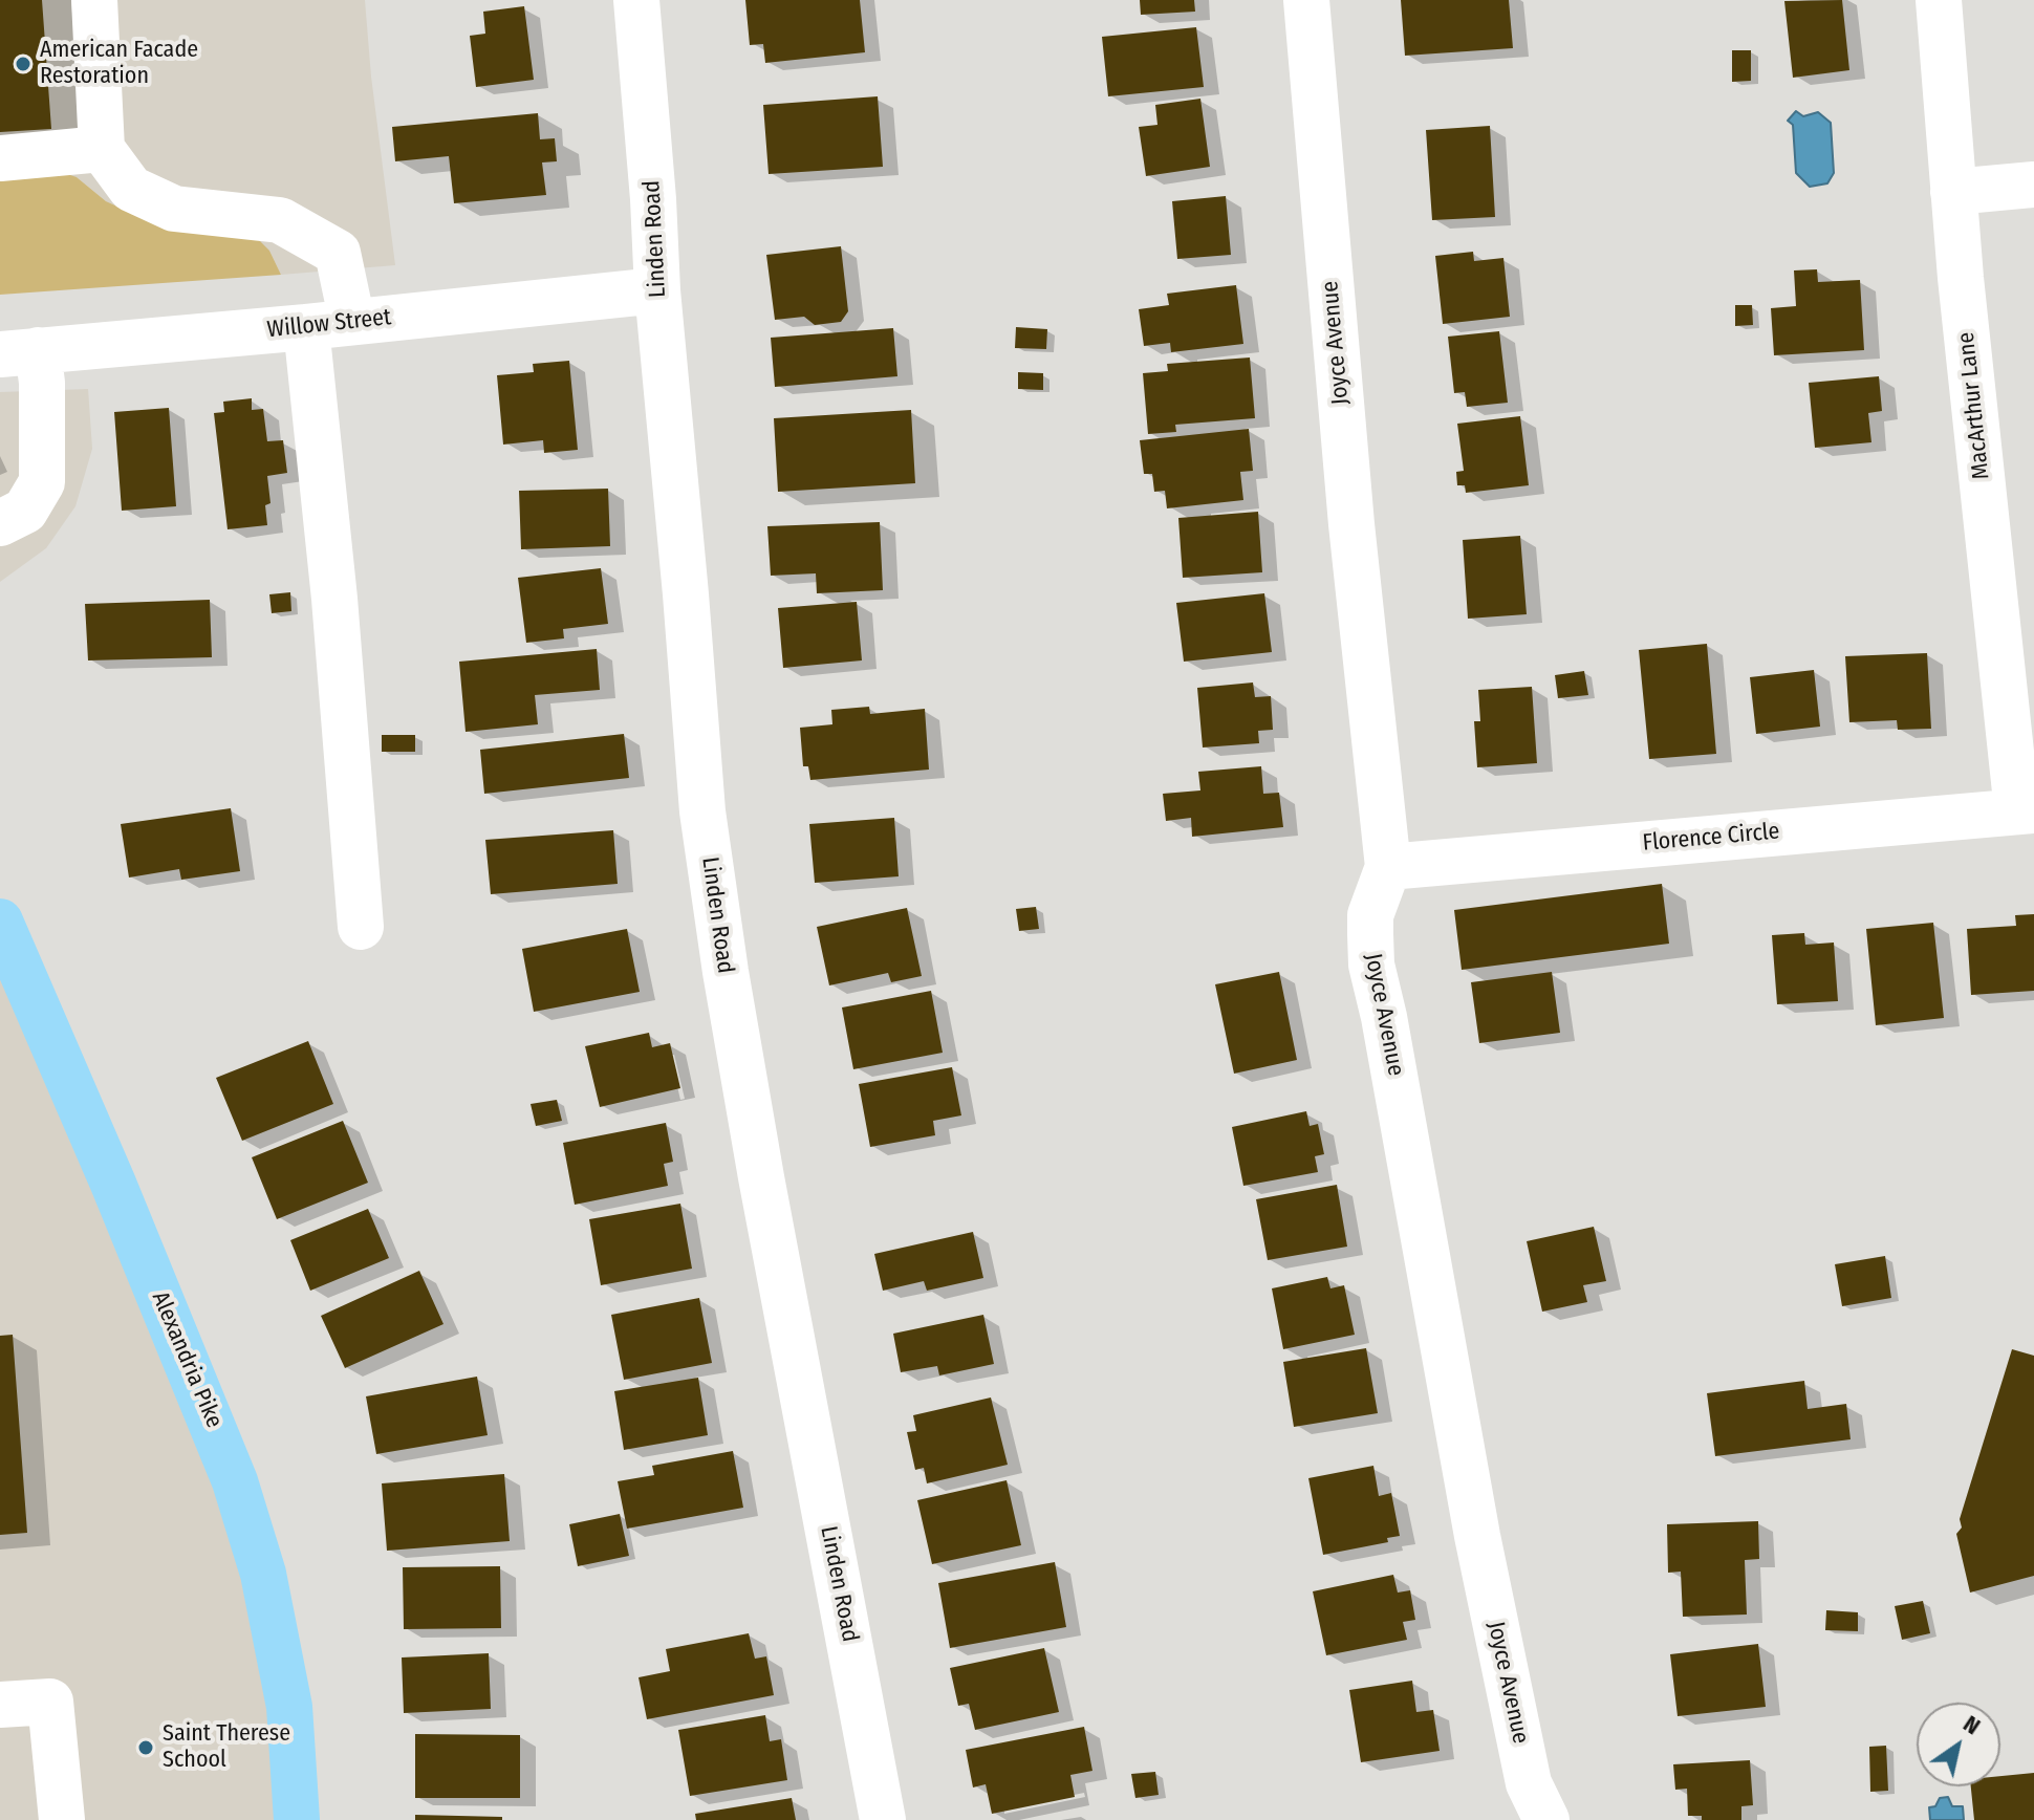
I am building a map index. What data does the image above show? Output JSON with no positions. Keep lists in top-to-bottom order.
{
  "streets": {
    "main road": ["Alexandria Pike"],
    "street": [
      "Linden Road",
      "Willow Street",
      "Joyce Avenue",
      "MacArthur Lane",
      "Florence Circle"
    ]
  },
  "crossings": [
    ["Linden Road", "Willow Street"],
    ["Joyce Avenue", "Florence Circle"],
    ["MacArthur Lane", "Florence Circle"]
  ],
  "places": ["American Facade Restoration", "Saint Therese School"],
  "north": "top right"
}
